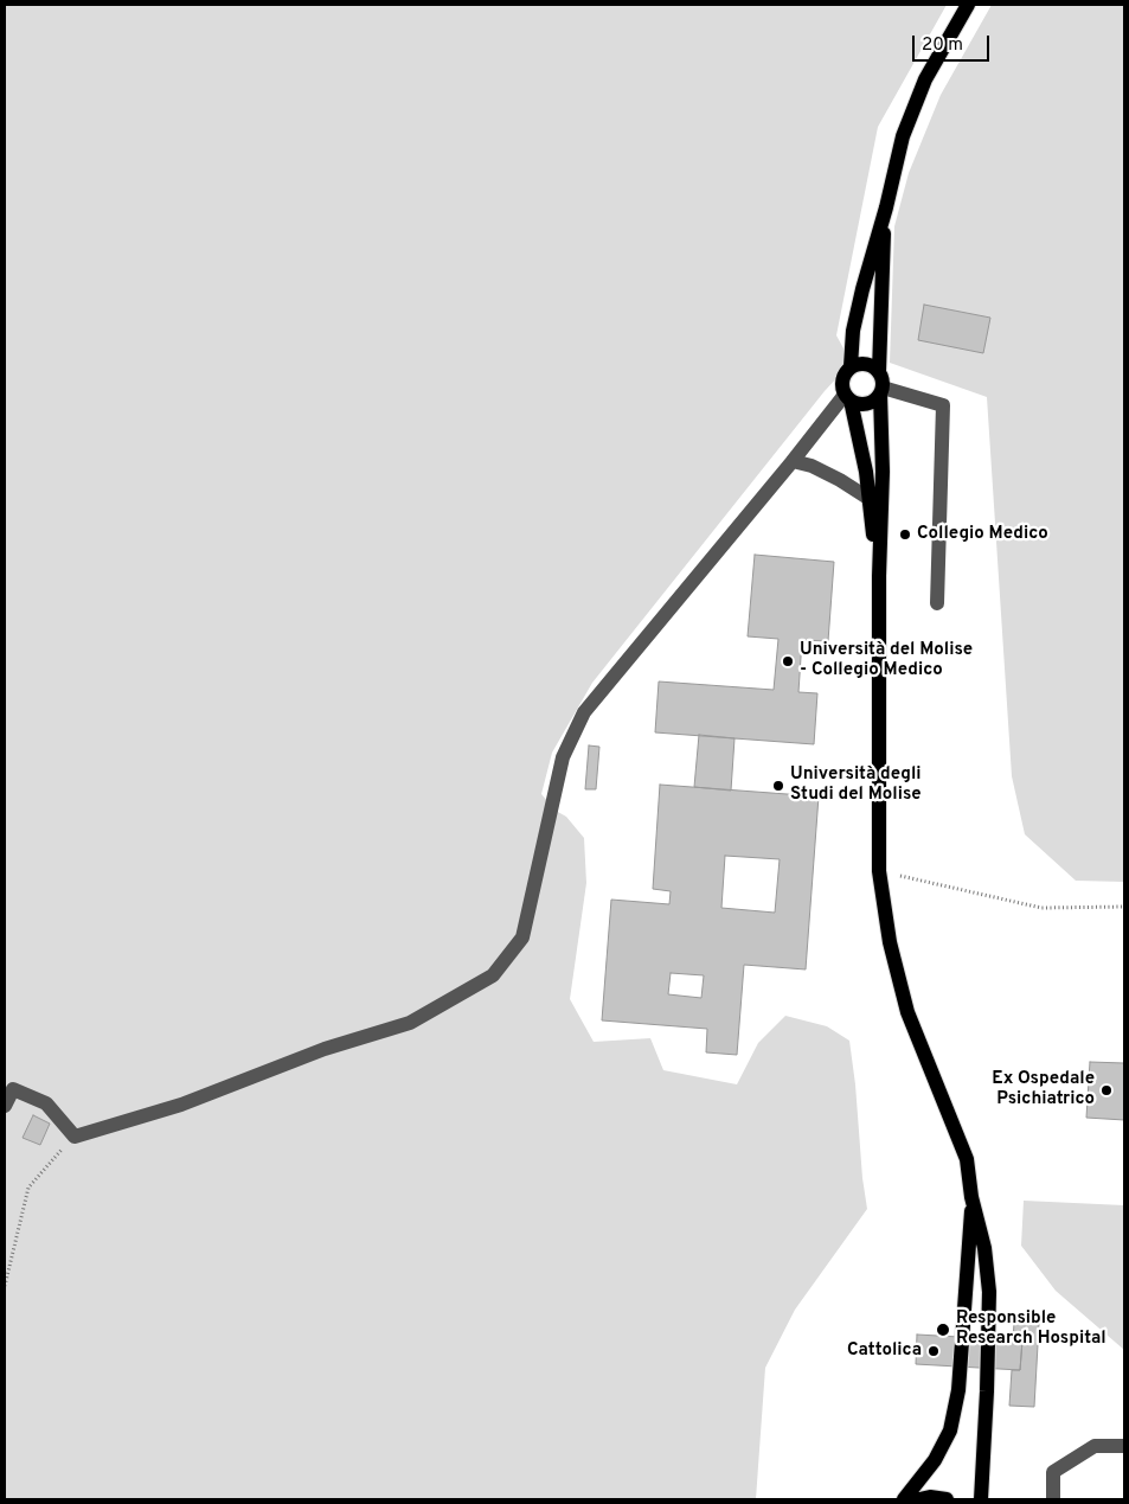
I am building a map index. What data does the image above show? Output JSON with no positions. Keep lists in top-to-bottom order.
{
  "places": [
    "Collegio Medico",
    "Università del Molise - Collegio Medico",
    "Università degli Studi del Molise",
    "Ex Ospedale Psichiatrico",
    "Responsible Research Hospital",
    "Cattolica"
  ],
  "scale_bar": "20 m"
}
